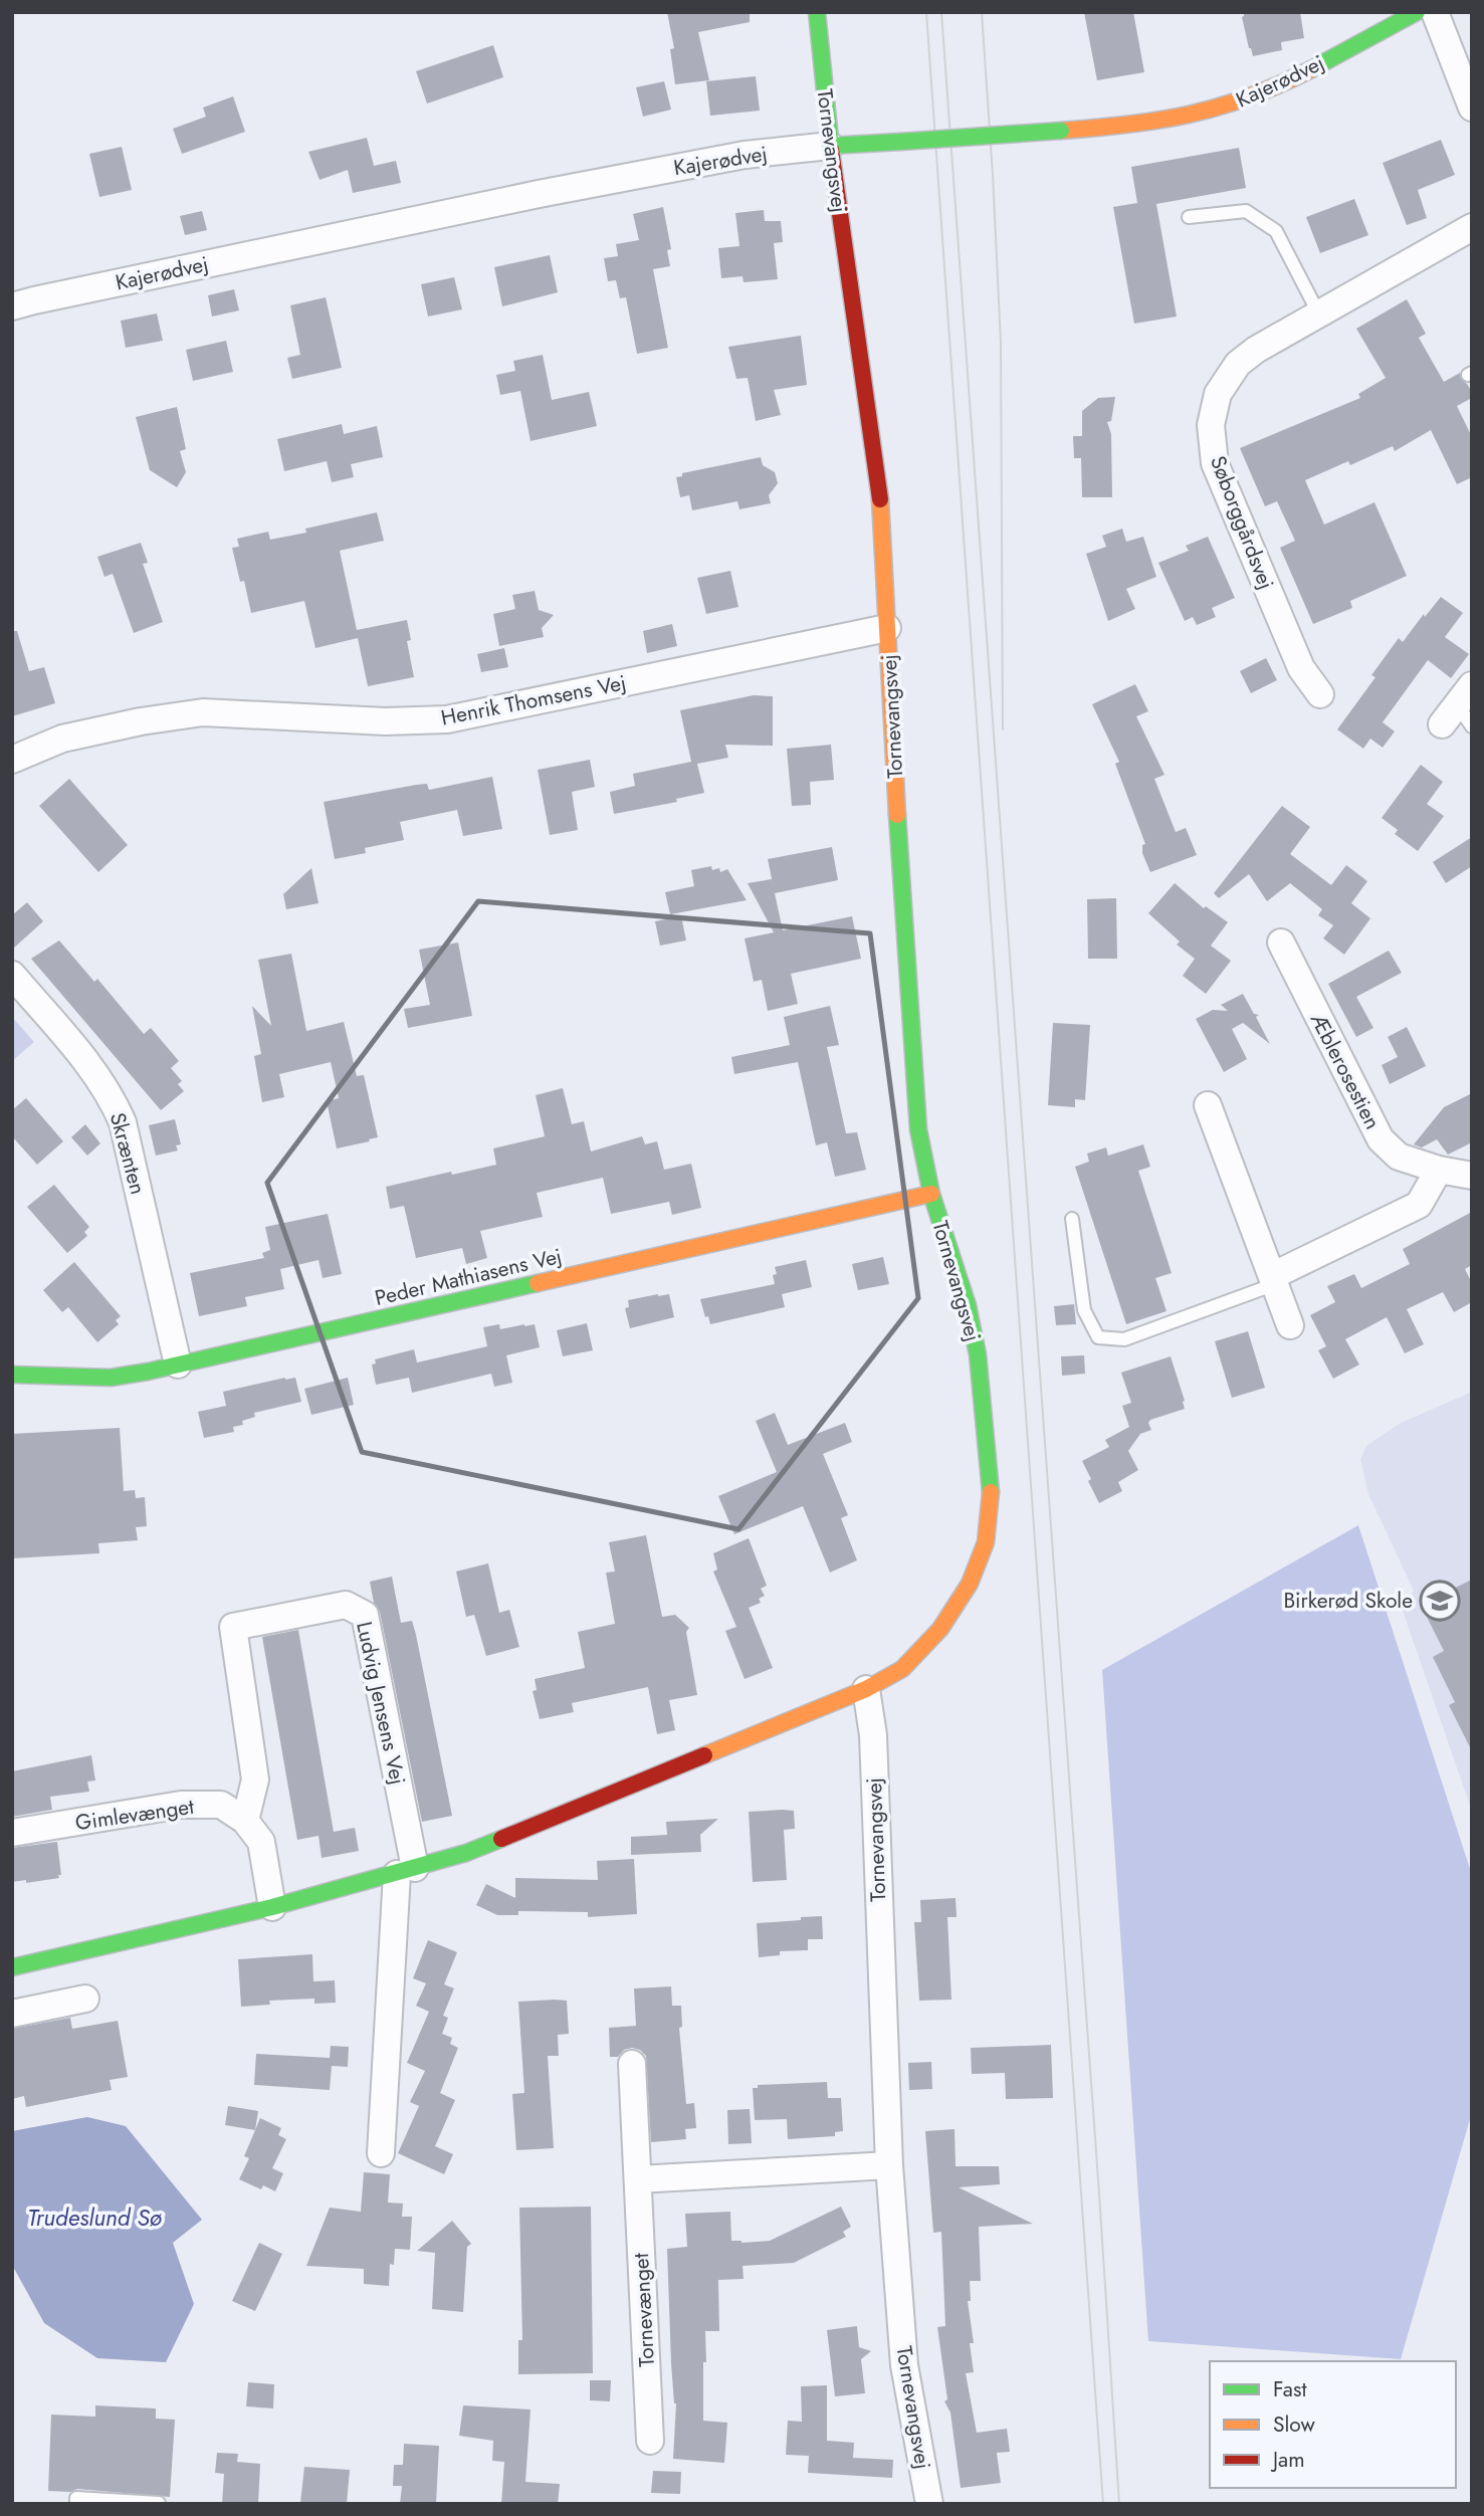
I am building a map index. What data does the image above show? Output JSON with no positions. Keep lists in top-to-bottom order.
{
  "streets": {
    "street": [
      "Kajerødvej",
      "Tornevangsvej",
      "Søborggårdsvej",
      "Henrik Thomsens Vej",
      "Æblerosestien",
      "Skrænten",
      "Peder Mathiasens Vej",
      "Ludvig Jensens Vej",
      "Gimlevænget",
      "Tornevænget"
    ]
  },
  "crossings": [
    ["Kajerødvej", "Tornevangsvej"],
    ["Tornevangsvej", "Henrik Thomsens Vej"],
    ["Tornevangsvej", "Peder Mathiasens Vej"],
    ["Skrænten", "Peder Mathiasens Vej"],
    ["Ludvig Jensens Vej", "Gimlevænget"]
  ],
  "water": ["Trudeslund Sø"],
  "places": {
    "school or university": ["Birkerød Skole"]
  },
  "legend": ["Fast", "Slow", "Jam"]
}
